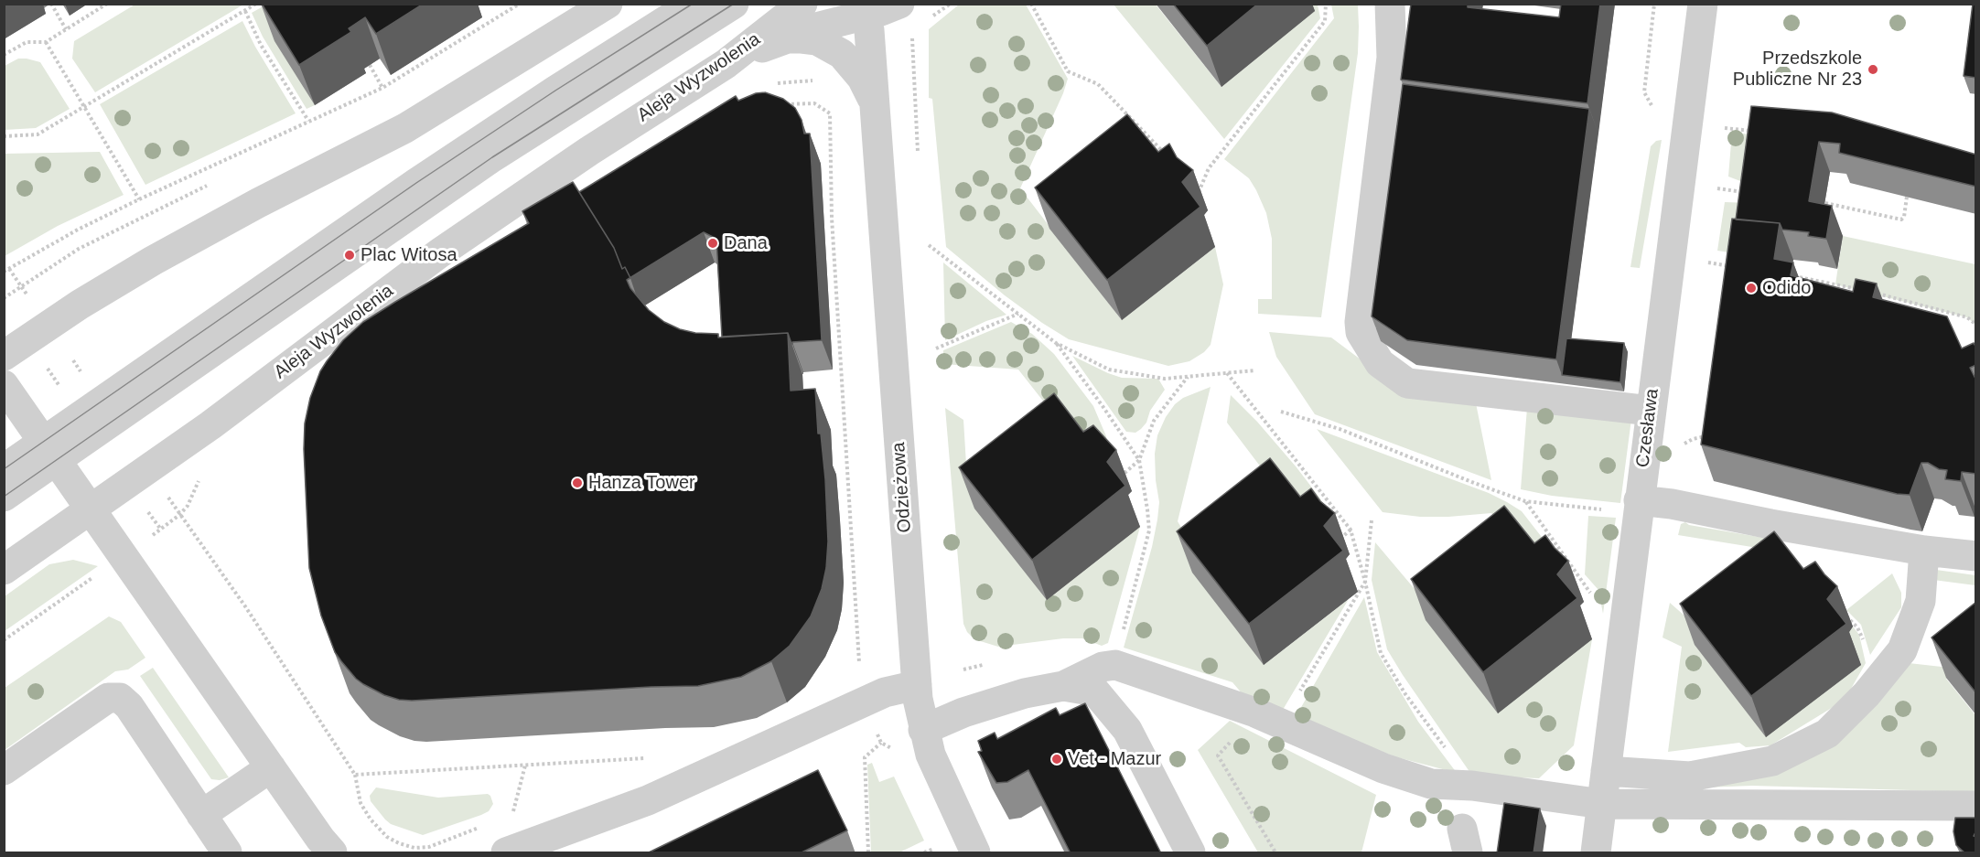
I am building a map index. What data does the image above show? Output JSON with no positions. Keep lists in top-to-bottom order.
{
  "streets": {
    "street": ["Aleja Wyzwolenia", "Czesława", "Odzieżowa"]
  },
  "places": [
    "Przedszkole Publiczne Nr 23",
    "Dana",
    "Plac Witosa",
    "Odido",
    "Hanza Tower",
    "Vet - Mazur"
  ]
}
